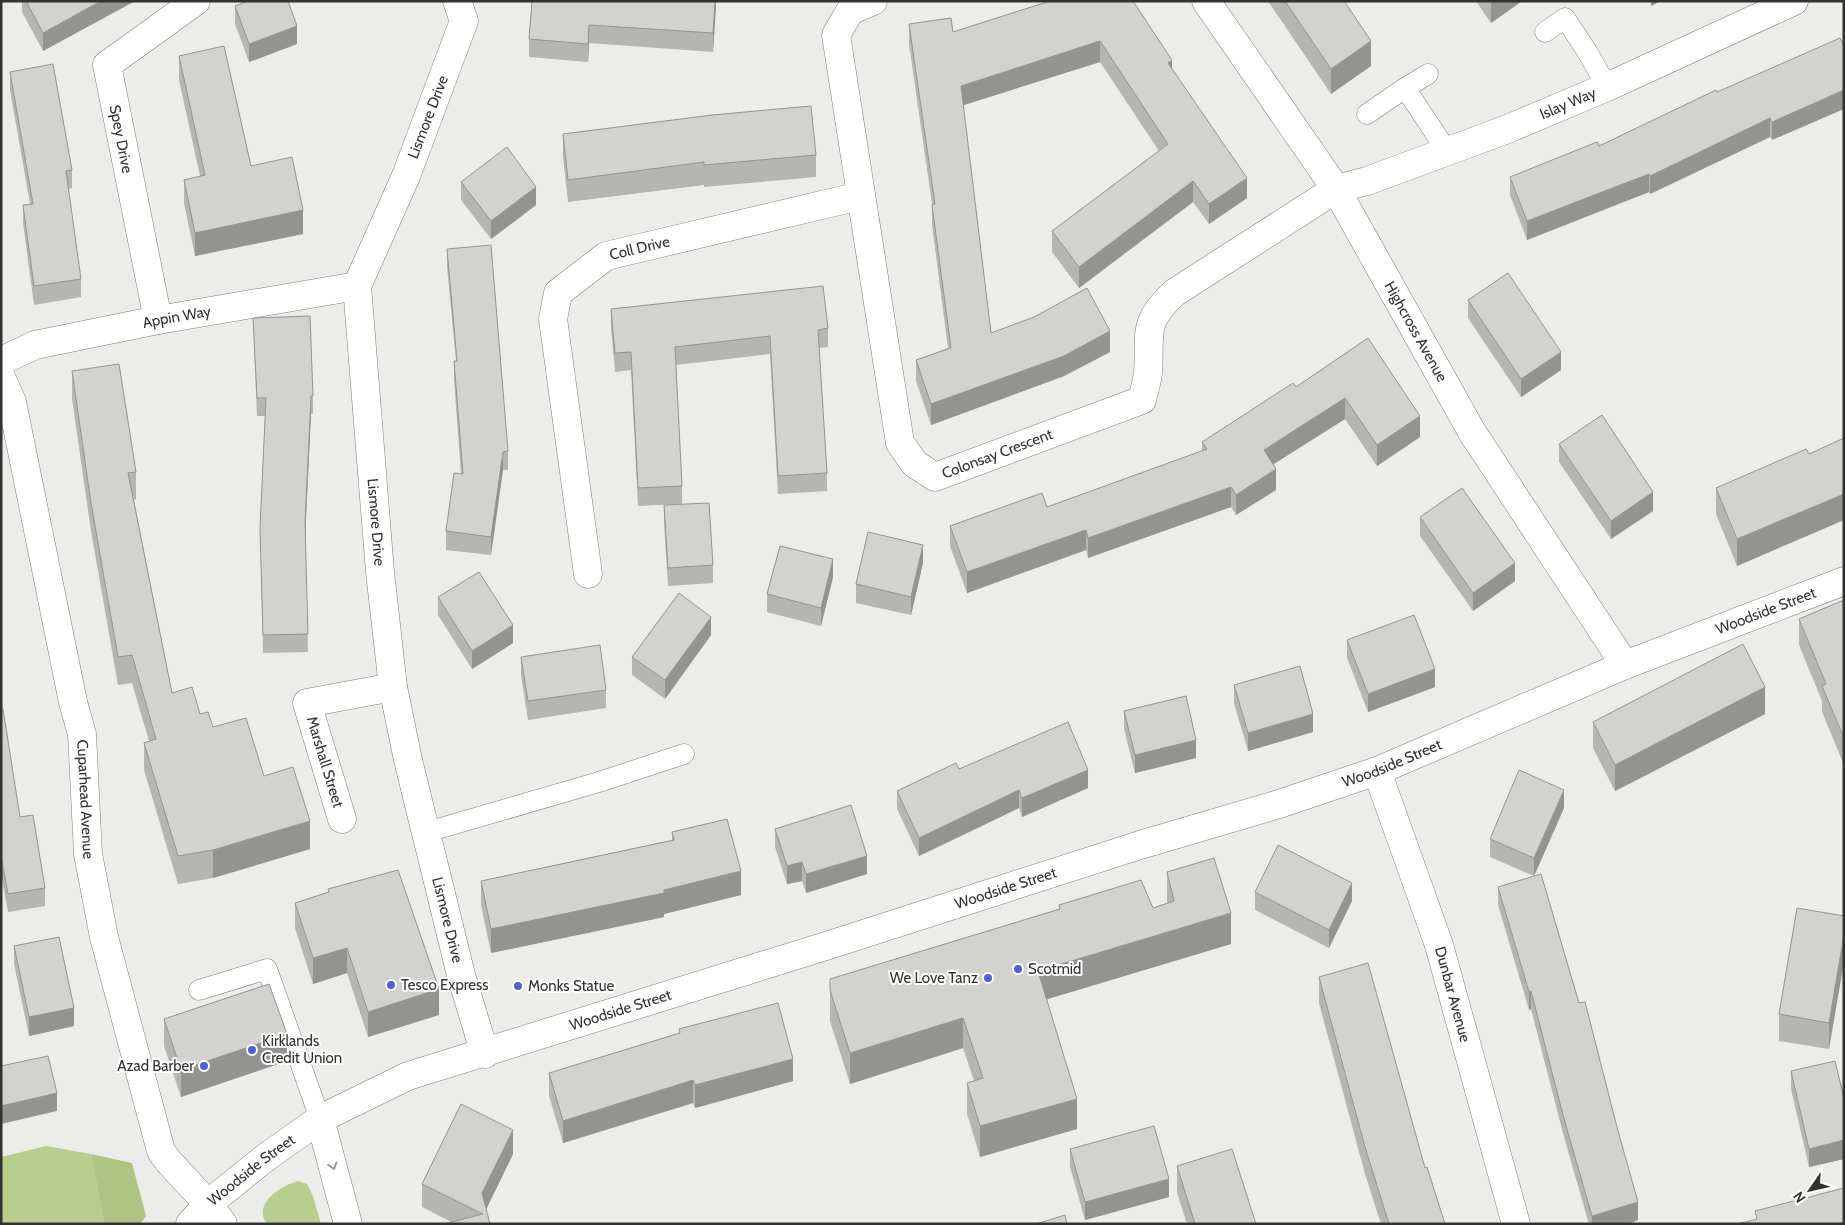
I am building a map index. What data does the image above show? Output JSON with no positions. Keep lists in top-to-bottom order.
{
  "streets": {
    "street": [
      "Islay Way",
      "Lismore Drive",
      "Spey Drive",
      "Coll Drive",
      "Appin Way",
      "Highcross Avenue",
      "Colonsay Crescent",
      "Woodside Street",
      "Marshall Street",
      "Cuparhead Avenue",
      "Dunbar Avenue"
    ]
  },
  "crossings": [
    ["Islay Way", "Highcross Avenue"],
    ["Islay Way", "Colonsay Crescent"],
    ["Lismore Drive", "Appin Way"],
    ["Lismore Drive", "Woodside Street"],
    ["Lismore Drive", "Marshall Street"],
    ["Spey Drive", "Appin Way"],
    ["Coll Drive", "Colonsay Crescent"],
    ["Highcross Avenue", "Colonsay Crescent"],
    ["Highcross Avenue", "Woodside Street"],
    ["Woodside Street", "Cuparhead Avenue"],
    ["Woodside Street", "Dunbar Avenue"]
  ],
  "places": [
    "Scotmid",
    "We Love Tanz",
    "Tesco Express",
    "Monks Statue",
    "Kirklands Credit Union",
    "Azad Barber"
  ],
  "north": "bottom left"
}
